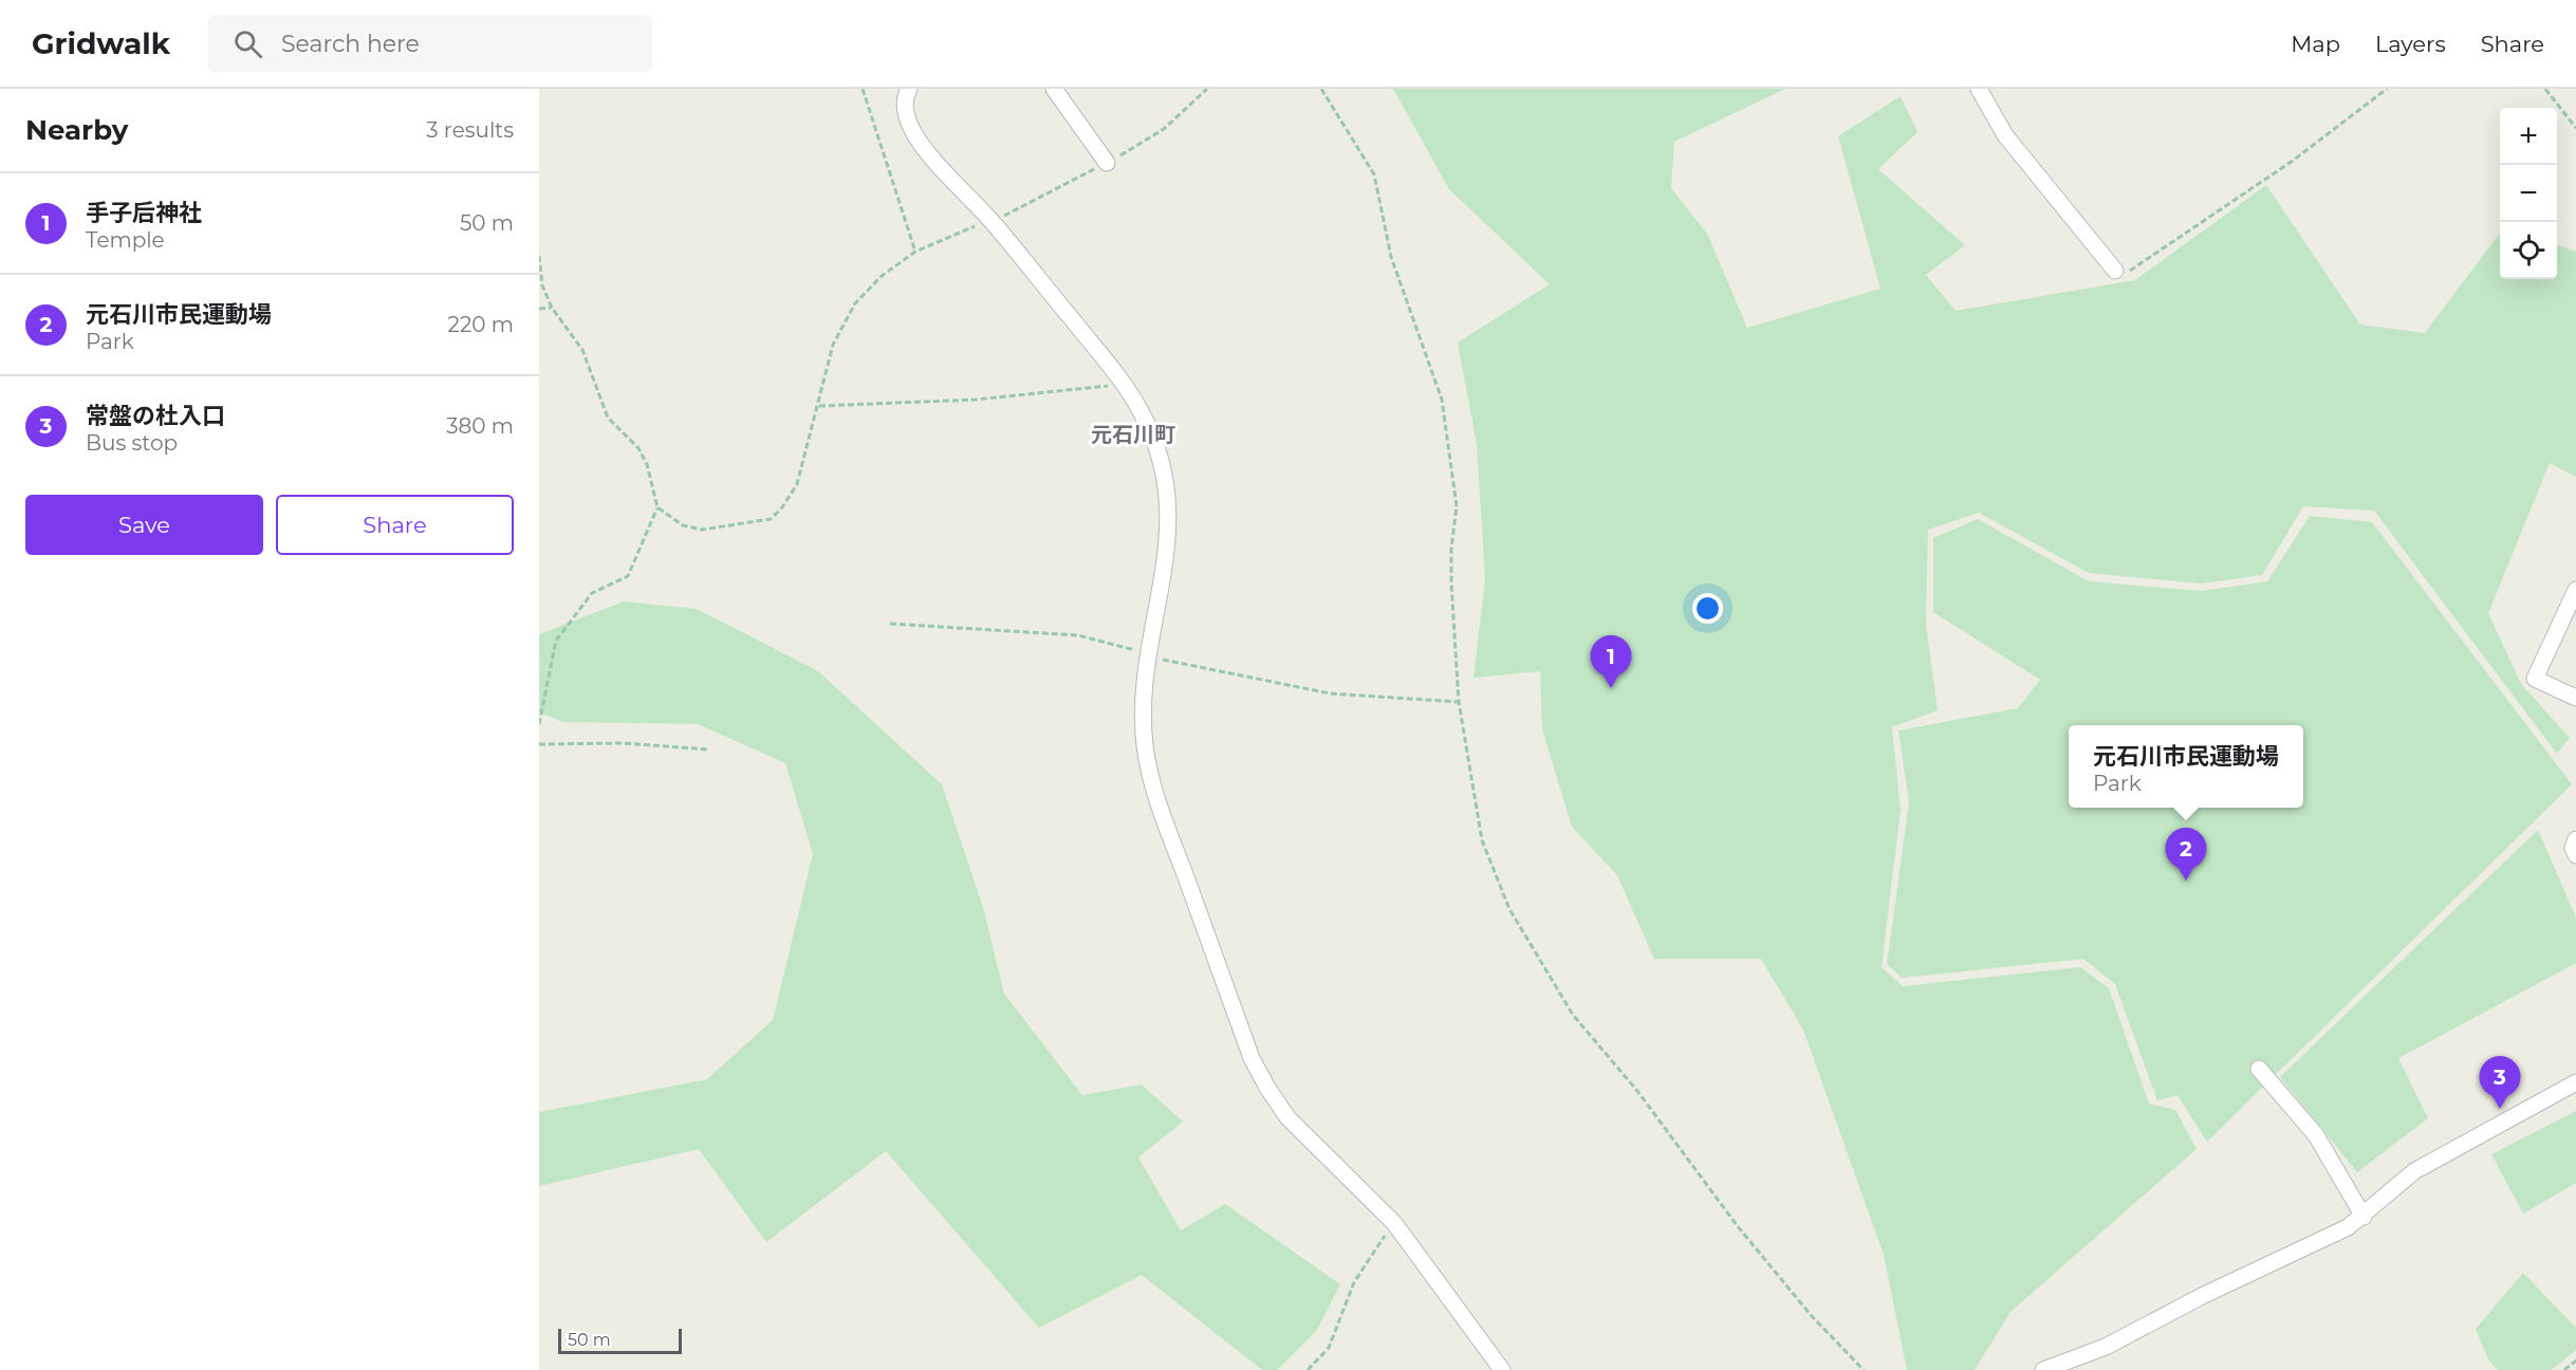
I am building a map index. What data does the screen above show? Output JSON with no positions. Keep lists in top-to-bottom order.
{
  "districts": ["元石川町"],
  "scale_bar": "50 m",
  "page": {
    "header": "Gridwalk",
    "search": "Search here",
    "nav": ["Map", "Layers", "Share"],
    "heading": ["Nearby", "3 results"],
    "map_buttons": ["+", "−"],
    "list": [
      {
        "mark": "1",
        "name": "手子后神社",
        "note": "Temple",
        "value": "50 m"
      },
      {
        "mark": "2",
        "name": "元石川市民運動場",
        "note": "Park",
        "value": "220 m"
      },
      {
        "mark": "3",
        "name": "常盤の杜入口",
        "note": "Bus stop",
        "value": "380 m"
      }
    ],
    "buttons": ["Save", "Share"],
    "pins": ["1", "2", "3"],
    "popup": ["元石川市民運動場", "Park"],
    "scale": "50 m"
  }
}
